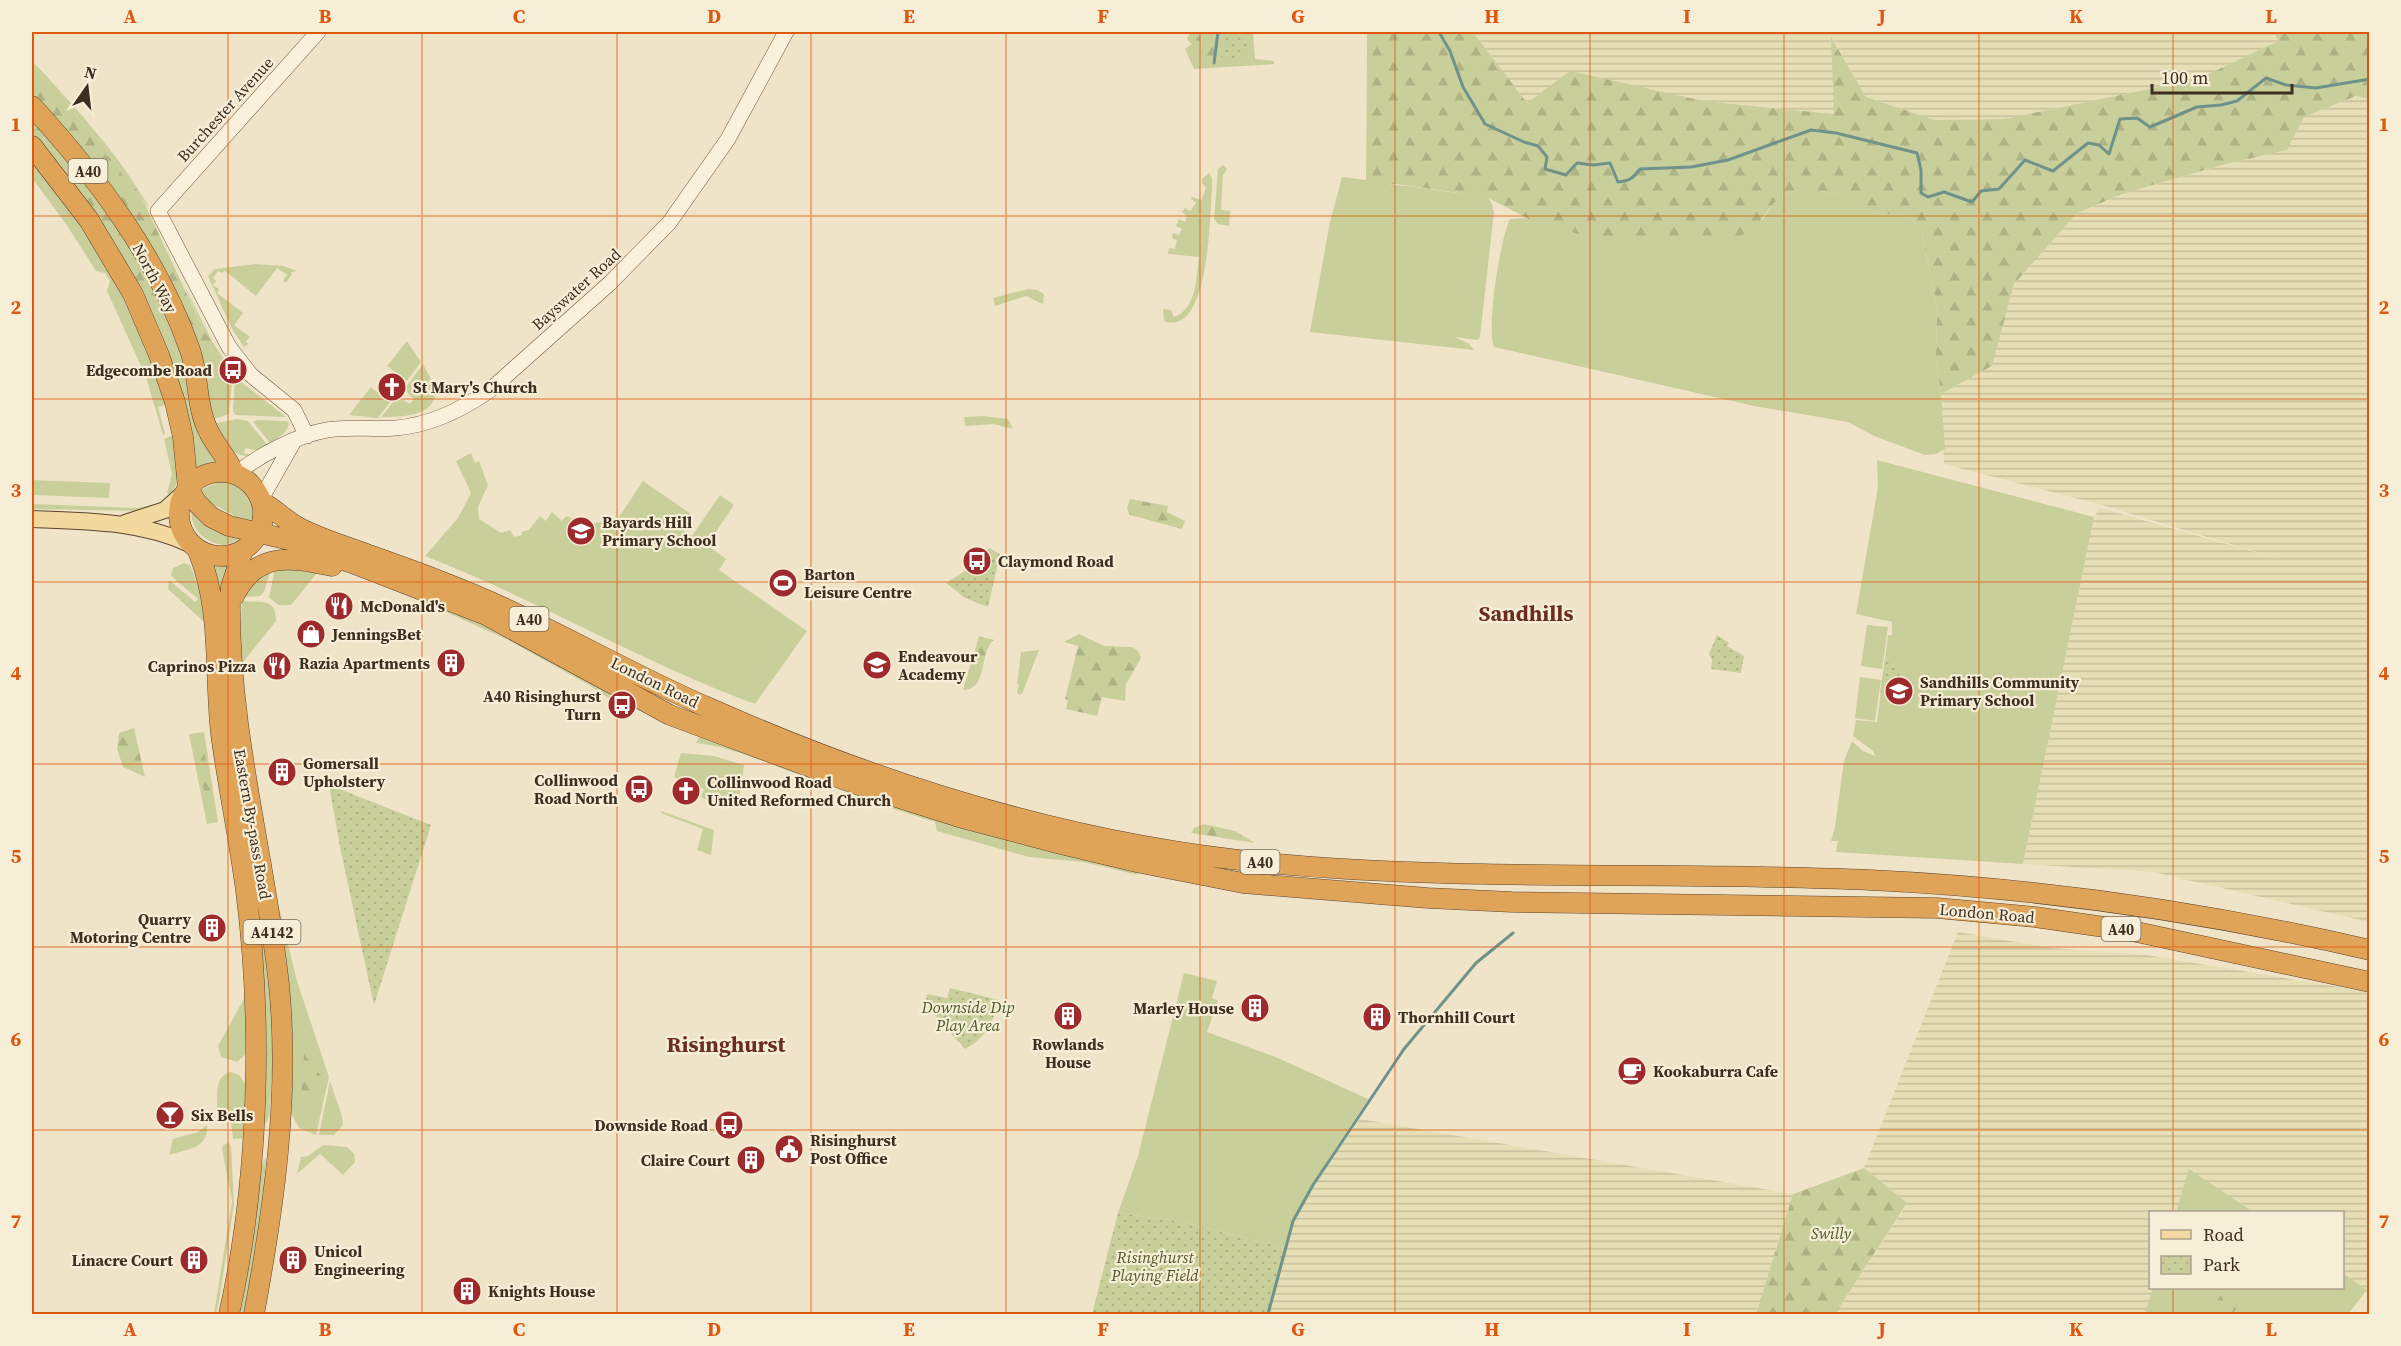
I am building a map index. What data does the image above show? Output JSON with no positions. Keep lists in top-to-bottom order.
{
  "streets": {
    "highway": [
      "A40",
      "North Way",
      "London Road",
      "Eastern By-pass Road",
      "A4142"
    ],
    "street": ["Burchester Avenue", "Bayswater Road"]
  },
  "crossings": [
    ["Burchester Avenue", "North Way"],
    ["North Way", "Bayswater Road"],
    ["North Way", "London Road"],
    ["North Way", "Eastern By-pass Road"]
  ],
  "districts": ["Sandhills", "Risinghurst"],
  "parks": ["Downside Dip Play Area", "Swilly", "Risinghurst Playing Field"],
  "places": {
    "bus stop": [
      "Edgecombe Road",
      "Claymond Road",
      "A40 Risinghurst Turn",
      "Collinwood Road North",
      "Downside Road"
    ],
    "church": ["St Mary's Church", "Collinwood Road United Reformed Church"],
    "school or university": ["Bayards Hill Primary School", "Endeavour Academy", "Sandhills Community Primary School"],
    "sports": ["Barton Leisure Centre"],
    "restaurant": ["McDonald's", "Caprinos Pizza"],
    "shop": ["JenningsBet"],
    "building": [
      "Razia Apartments",
      "Gomersall Upholstery",
      "Quarry Motoring Centre",
      "Marley House",
      "Rowlands House",
      "Thornhill Court",
      "Claire Court",
      "Linacre Court",
      "Unicol Engineering",
      "Knights House"
    ],
    "cafe": ["Kookaburra Cafe"],
    "bar": ["Six Bells"],
    "public building": ["Risinghurst Post Office"]
  },
  "legend": ["Road", "Park"],
  "scale_bar": "100 m",
  "north": "top",
  "grid": {
    "columns": [
      "A",
      "B",
      "C",
      "D",
      "E",
      "F",
      "G",
      "H",
      "I",
      "J",
      "K",
      "L"
    ],
    "rows": [
      "1",
      "2",
      "3",
      "4",
      "5",
      "6",
      "7"
    ]
  }
}
